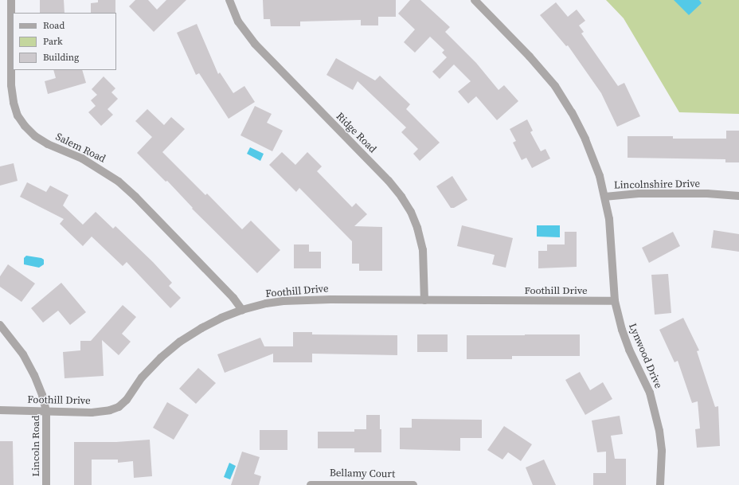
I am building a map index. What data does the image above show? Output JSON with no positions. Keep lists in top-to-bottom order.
{
  "streets": {
    "street": [
      "Ridge Road",
      "Salem Road",
      "Lincolnshire Drive",
      "Foothill Drive",
      "Lynwood Drive",
      "Lincoln Road",
      "Bellamy Court"
    ]
  },
  "crossings": [
    ["Ridge Road", "Foothill Drive"],
    ["Salem Road", "Foothill Drive"],
    ["Lincolnshire Drive", "Lynwood Drive"],
    ["Foothill Drive", "Lynwood Drive"],
    ["Foothill Drive", "Lincoln Road"]
  ],
  "legend": ["Road", "Park", "Building"]
}
